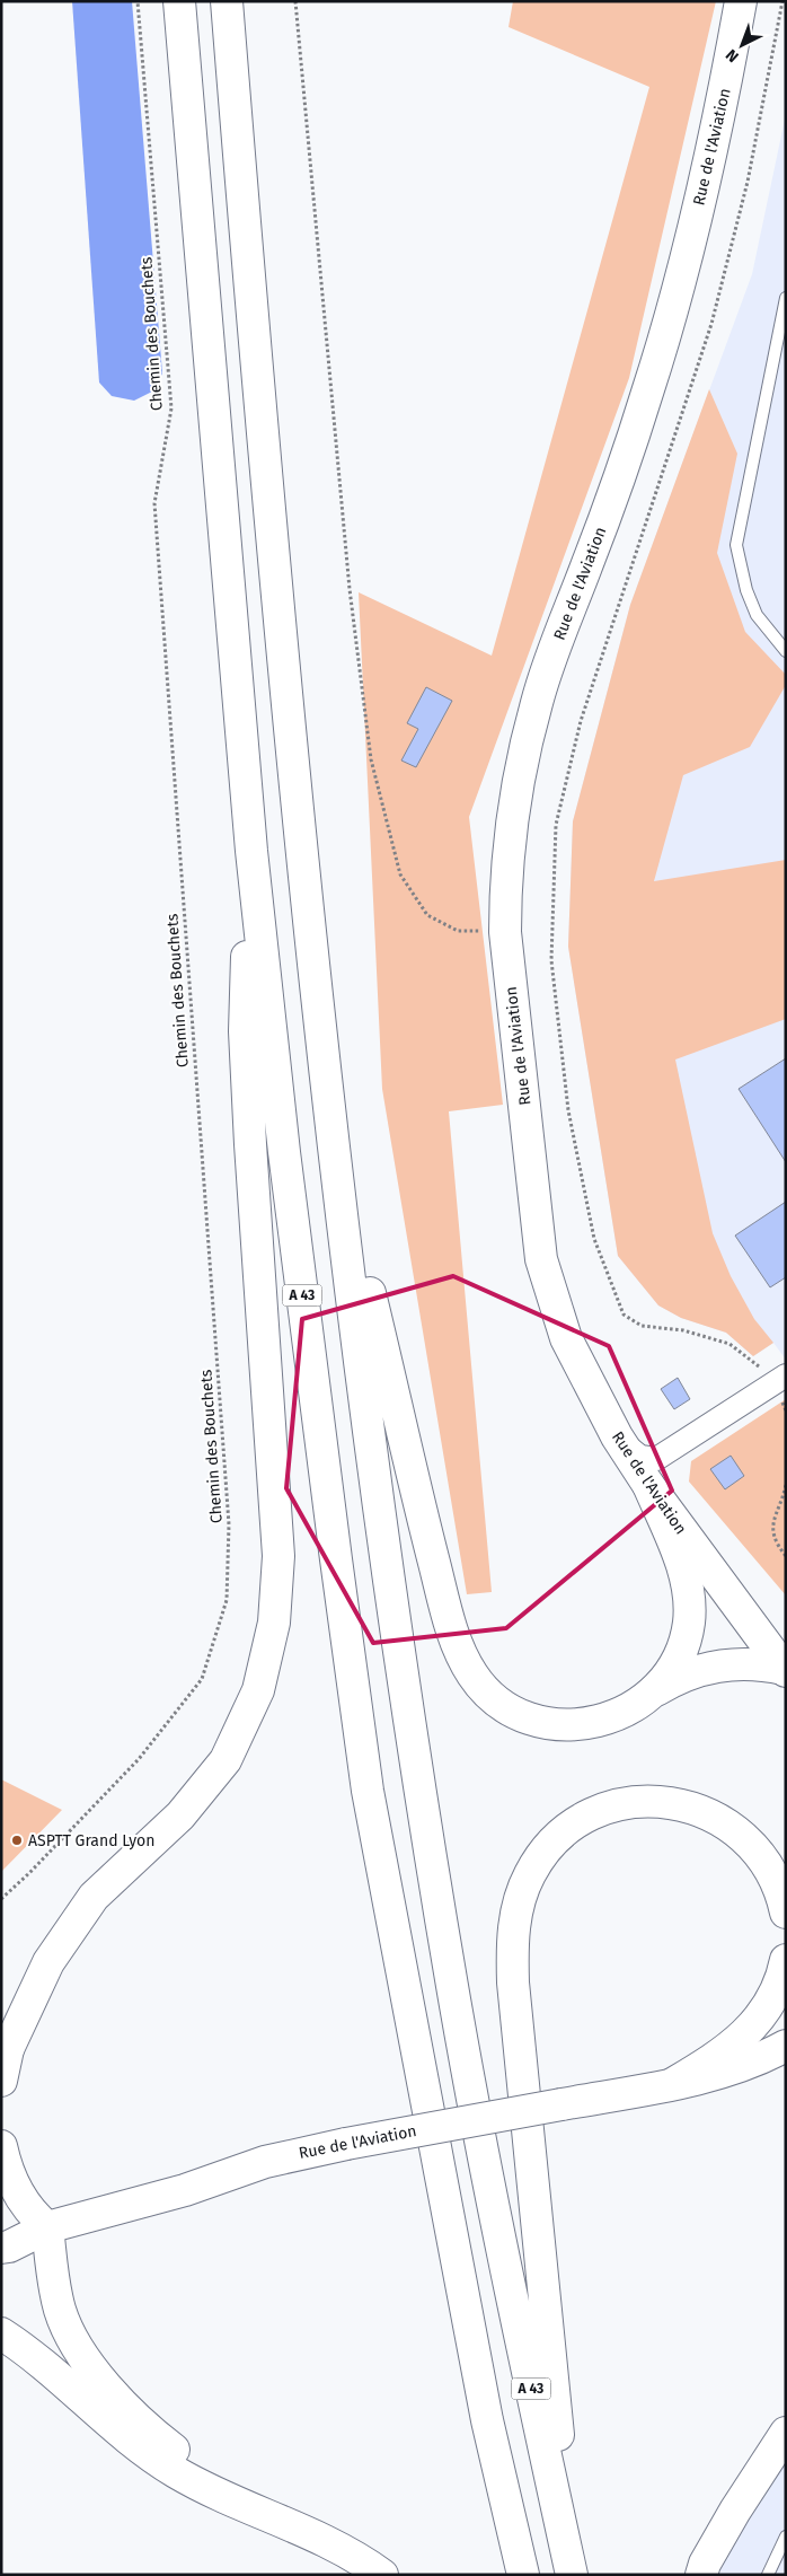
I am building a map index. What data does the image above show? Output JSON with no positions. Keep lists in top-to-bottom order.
{
  "streets": {
    "main road": ["Rue de l'Aviation", "A 43"],
    "path": ["Chemin des Bouchets"]
  },
  "places": ["ASPTT Grand Lyon"],
  "north": "bottom left"
}
